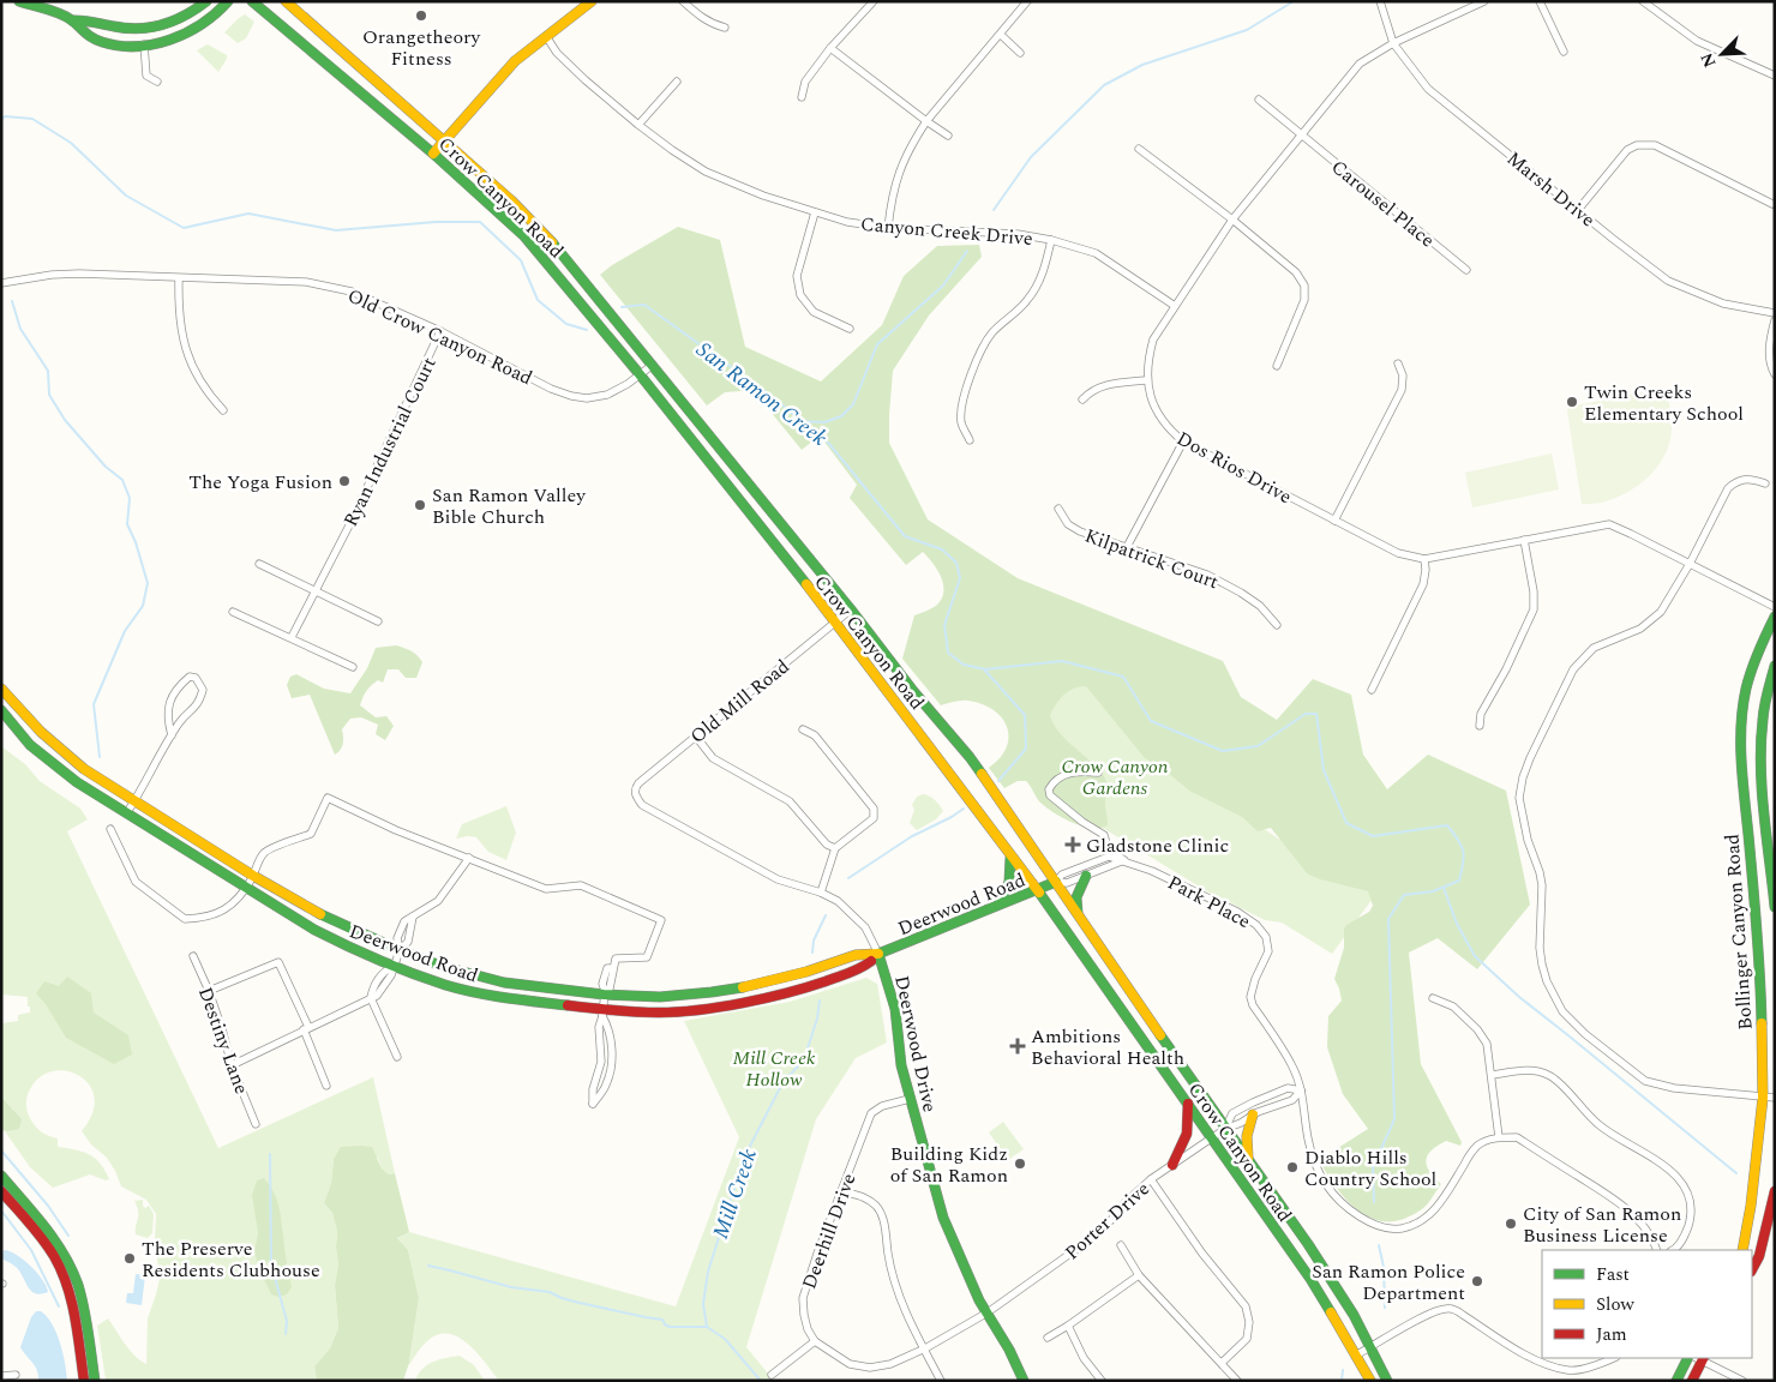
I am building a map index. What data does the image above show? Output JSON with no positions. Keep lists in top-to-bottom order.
{
  "streets": {
    "main road": [
      "Crow Canyon Road",
      "Deerwood Road",
      "Bollinger Canyon Road",
      "Deerwood Drive"
    ],
    "street": [
      "Marsh Drive",
      "Carousel Place",
      "Canyon Creek Drive",
      "Old Crow Canyon Road",
      "Ryan Industrial Court",
      "Dos Rios Drive",
      "Kilpatrick Court",
      "Old Mill Road",
      "Park Place",
      "Destiny Lane",
      "Porter Drive",
      "Deerhill Drive"
    ]
  },
  "crossings": [
    ["Marsh Drive", "Dos Rios Drive"],
    ["Crow Canyon Road", "Old Crow Canyon Road"],
    ["Crow Canyon Road", "Old Mill Road"],
    ["Crow Canyon Road", "Park Place"],
    ["Crow Canyon Road", "Deerwood Road"],
    ["Crow Canyon Road", "Porter Drive"],
    ["Carousel Place", "Dos Rios Drive"],
    ["Canyon Creek Drive", "Dos Rios Drive"],
    ["Old Crow Canyon Road", "Ryan Industrial Court"],
    ["Old Mill Road", "Deerwood Drive"],
    ["Park Place", "Deerwood Road"],
    ["Deerwood Road", "Deerwood Drive"],
    ["Deerwood Drive", "Porter Drive"],
    ["Deerwood Drive", "Deerhill Drive"]
  ],
  "water": ["San Ramon Creek", "Mill Creek"],
  "parks": ["Crow Canyon Gardens", "Mill Creek Hollow"],
  "places": {
    "other": [
      "Orangetheory Fitness",
      "Twin Creeks Elementary School",
      "The Yoga Fusion",
      "San Ramon Valley Bible Church",
      "Building Kidz of San Ramon",
      "Diablo Hills Country School",
      "City of San Ramon Business License",
      "The Preserve Residents Clubhouse",
      "San Ramon Police Department"
    ],
    "health": ["Gladstone Clinic", "Ambitions Behavioral Health"]
  },
  "legend": ["Fast", "Slow", "Jam"],
  "north": "bottom left"
}
